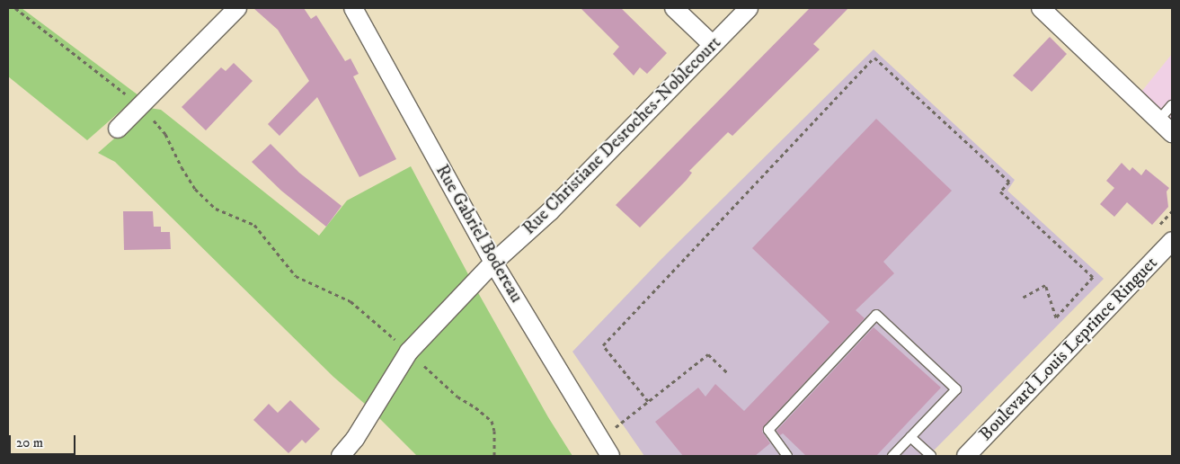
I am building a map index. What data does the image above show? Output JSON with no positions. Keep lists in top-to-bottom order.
{
  "streets": {
    "street": ["Rue Christiane Desroches-Noblecourt", "Rue Gabriel Bodereau", "Boulevard Louis Leprince Ringuet"]
  },
  "crossings": [
    ["Rue Christiane Desroches-Noblecourt", "Rue Gabriel Bodereau"]
  ],
  "scale_bar": "20 m"
}
